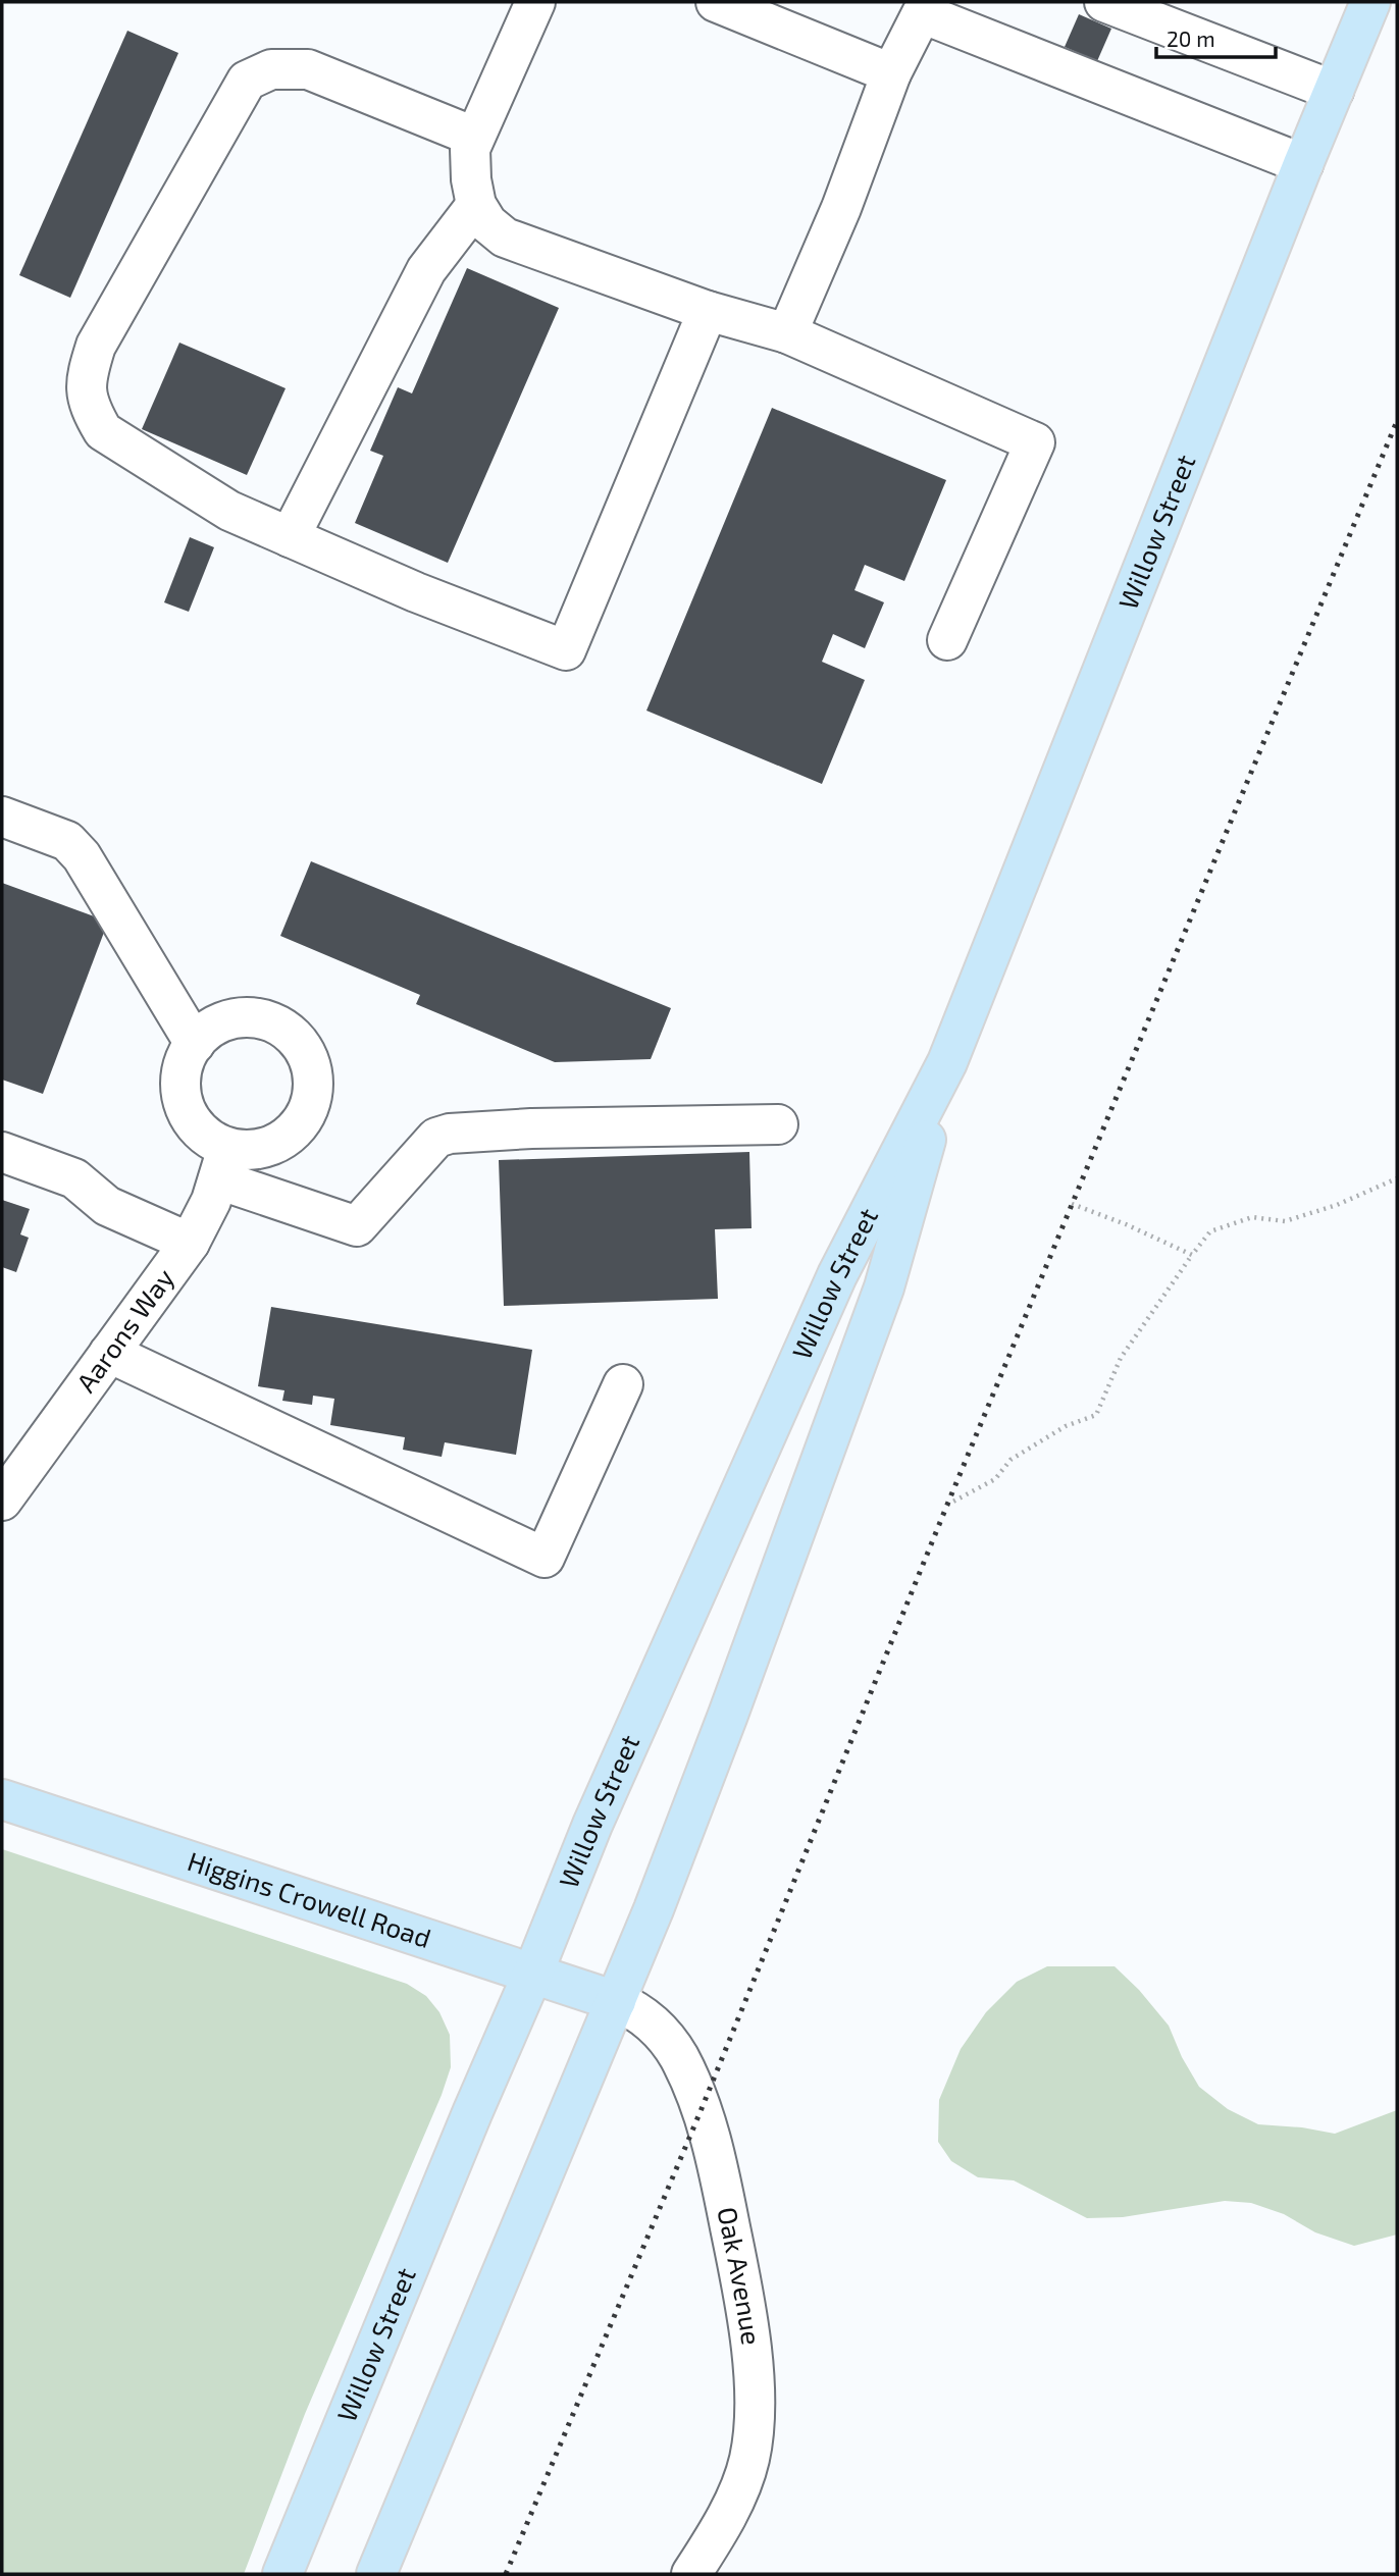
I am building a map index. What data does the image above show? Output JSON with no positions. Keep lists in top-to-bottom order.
{
  "streets": {
    "main road": ["Willow Street", "Higgins Crowell Road"],
    "street": ["Aarons Way", "Oak Avenue"]
  },
  "crossings": [
    ["Willow Street", "Higgins Crowell Road"],
    ["Willow Street", "Oak Avenue"],
    ["Higgins Crowell Road", "Oak Avenue"]
  ],
  "scale_bar": "20 m"
}
